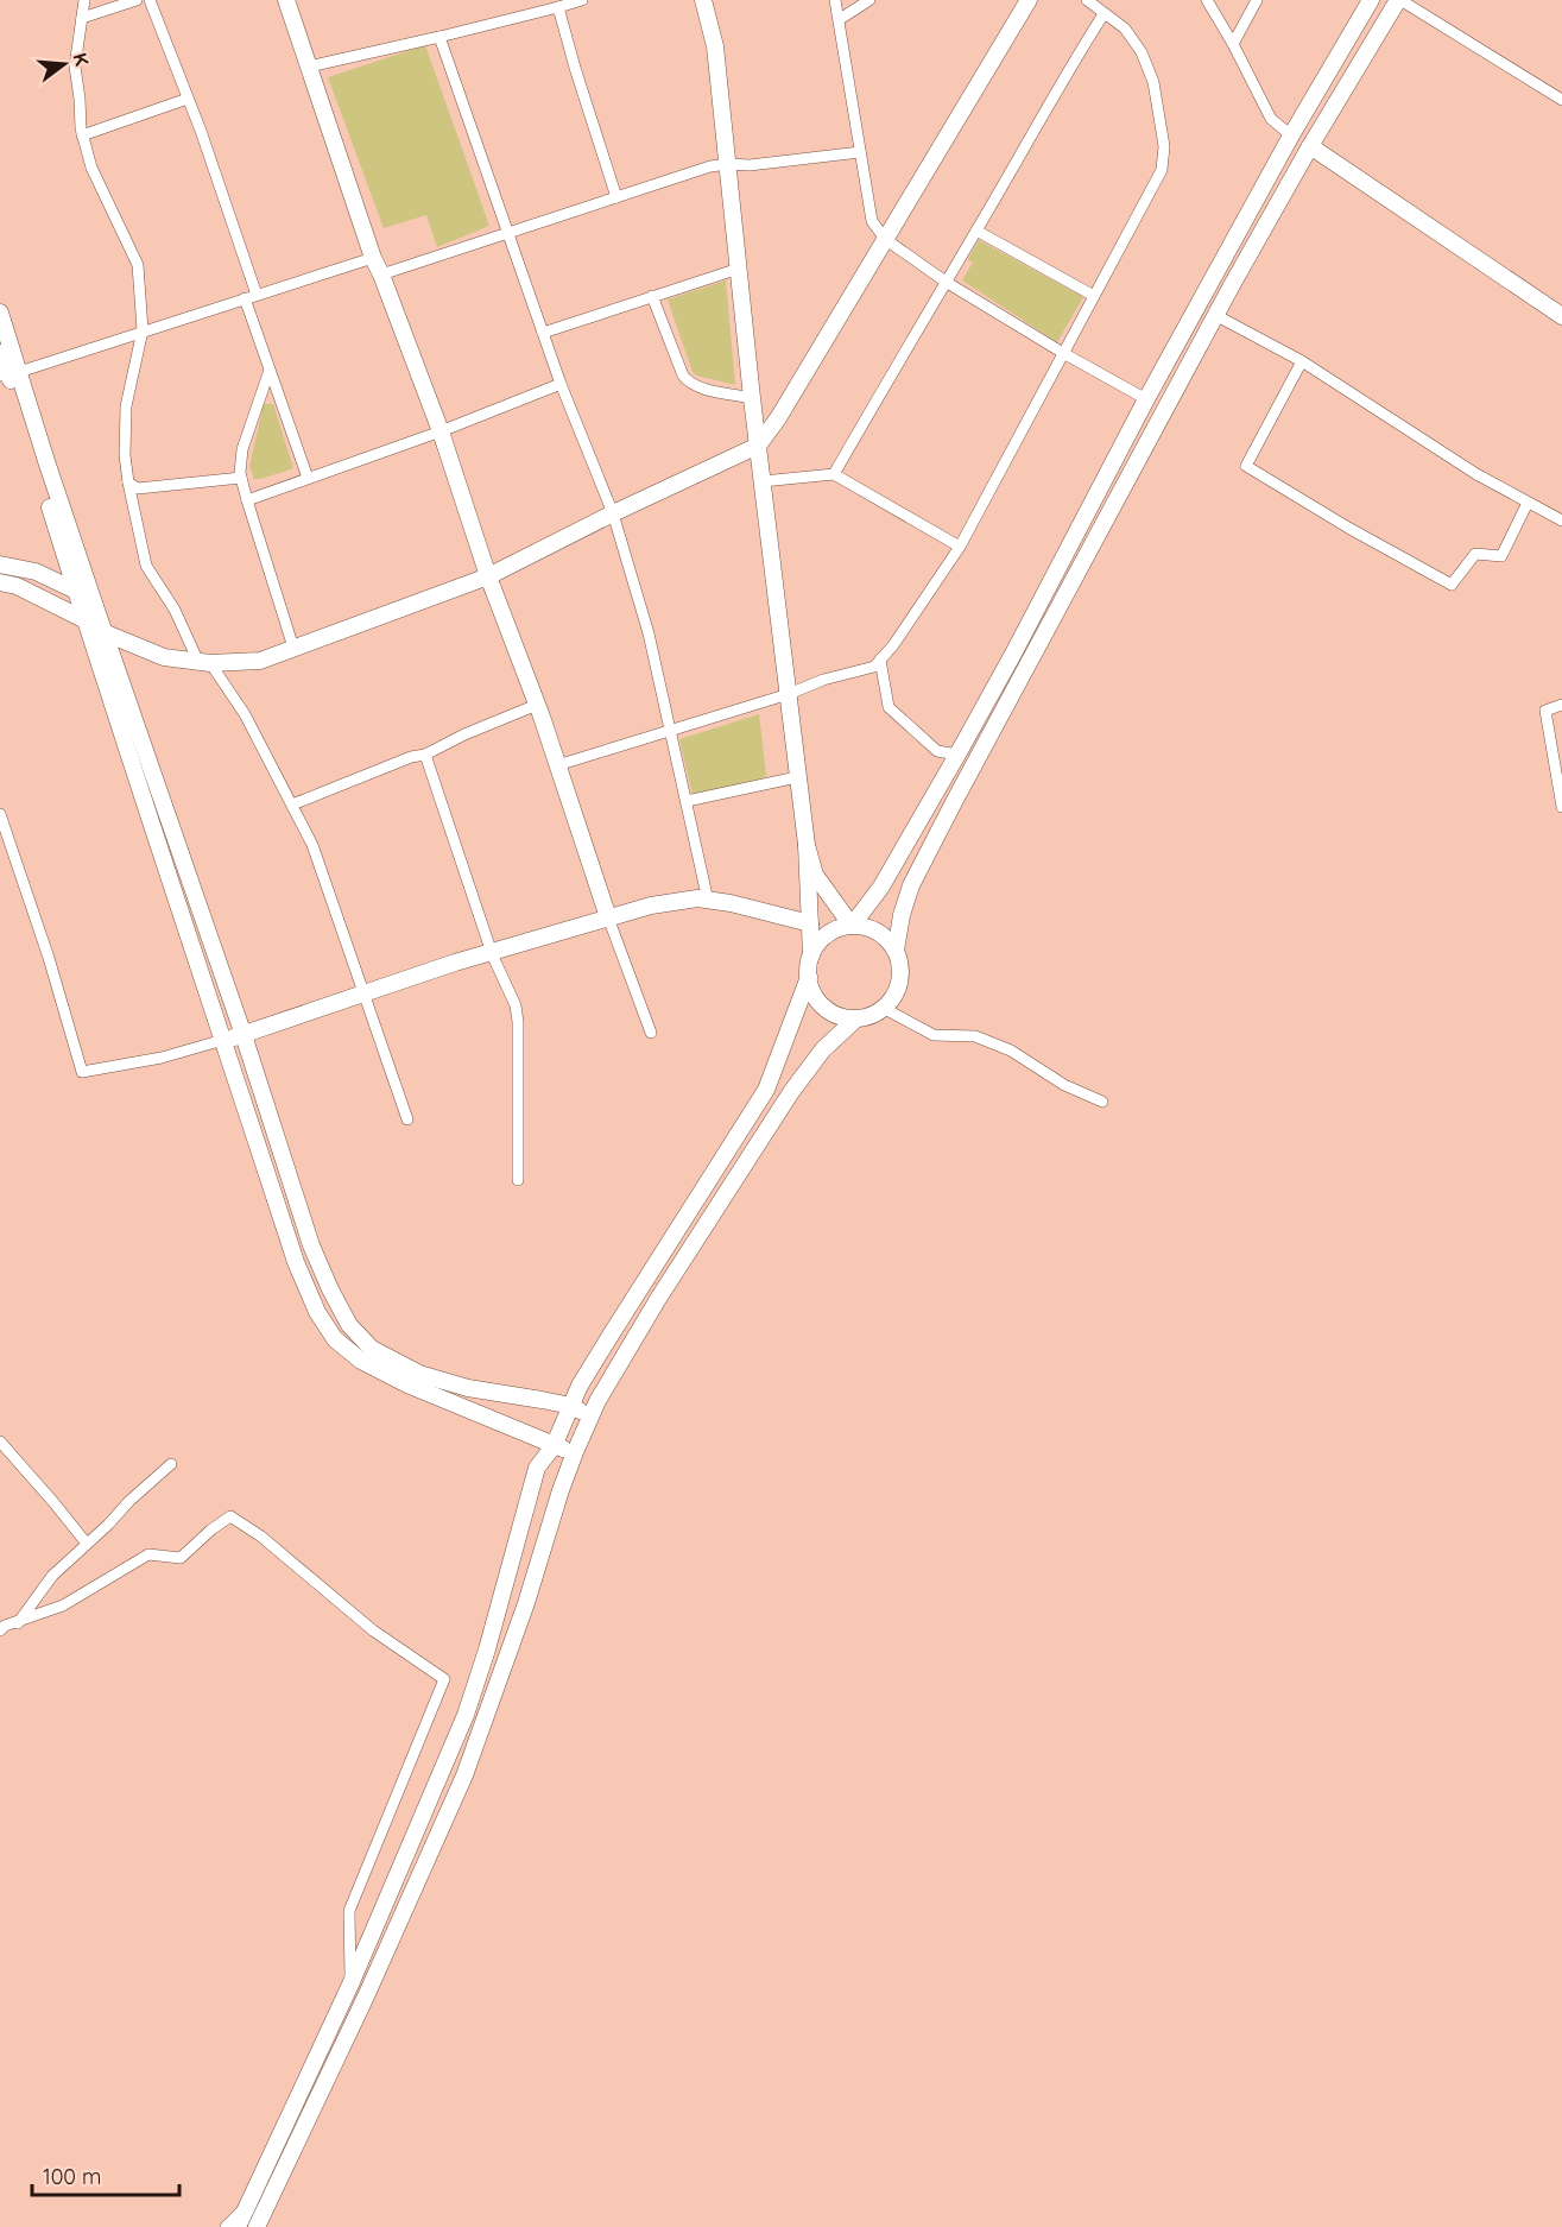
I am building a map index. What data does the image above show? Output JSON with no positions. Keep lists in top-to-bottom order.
{
  "scale_bar": "100 m",
  "north": "right"
}
